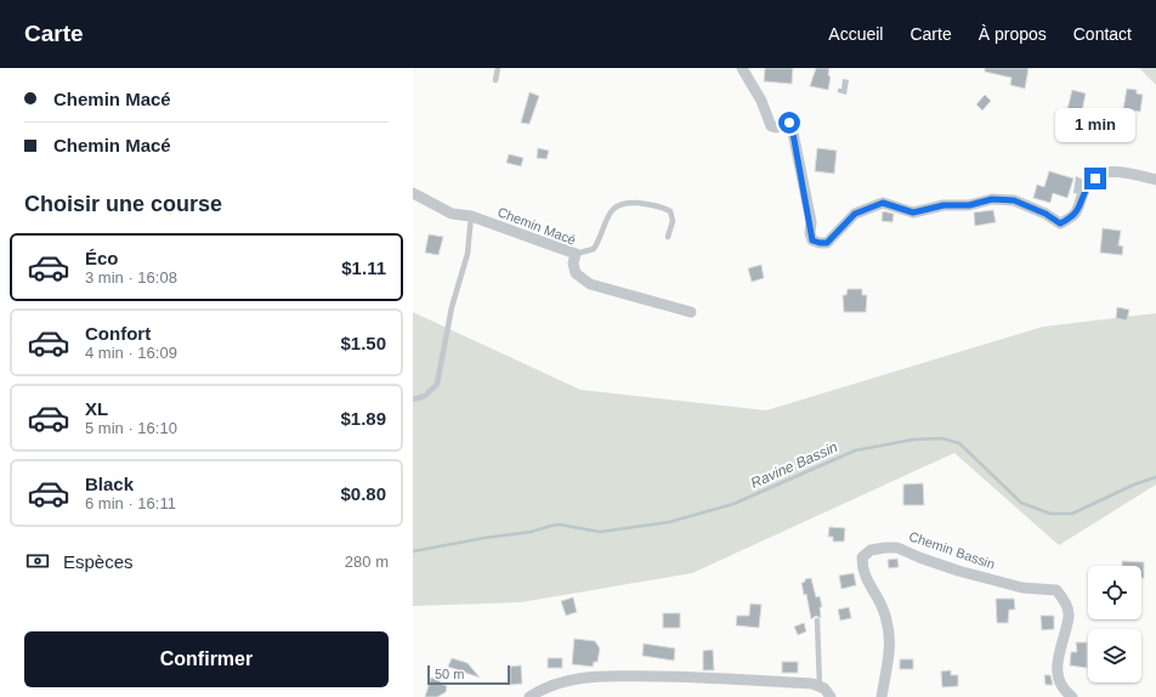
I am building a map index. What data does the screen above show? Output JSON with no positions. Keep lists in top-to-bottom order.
{
  "streets": {
    "street": ["Chemin Macé", "Chemin Bassin"]
  },
  "water": ["Ravine Bassin"],
  "scale_bar": "50 m",
  "page": {
    "header": "Carte",
    "nav": [
      "Accueil",
      "Carte",
      "À propos",
      "Contact"
    ],
    "banner": ["Chemin Macé", "Chemin Macé"],
    "bubble": "1 min",
    "heading": "Choisir une course",
    "list": [
      {
        "name": "Éco",
        "note": "3 min · 16:08",
        "value": "$1.11"
      },
      {
        "name": "Confort",
        "note": "4 min · 16:09",
        "value": "$1.50"
      },
      {
        "name": "XL",
        "note": "5 min · 16:10",
        "value": "$1.89"
      },
      {
        "name": "Black",
        "note": "6 min · 16:11",
        "value": "$0.80"
      }
    ],
    "pay": ["Espèces", "280 m"],
    "buttons": "Confirmer",
    "scale": "50 m"
  }
}
